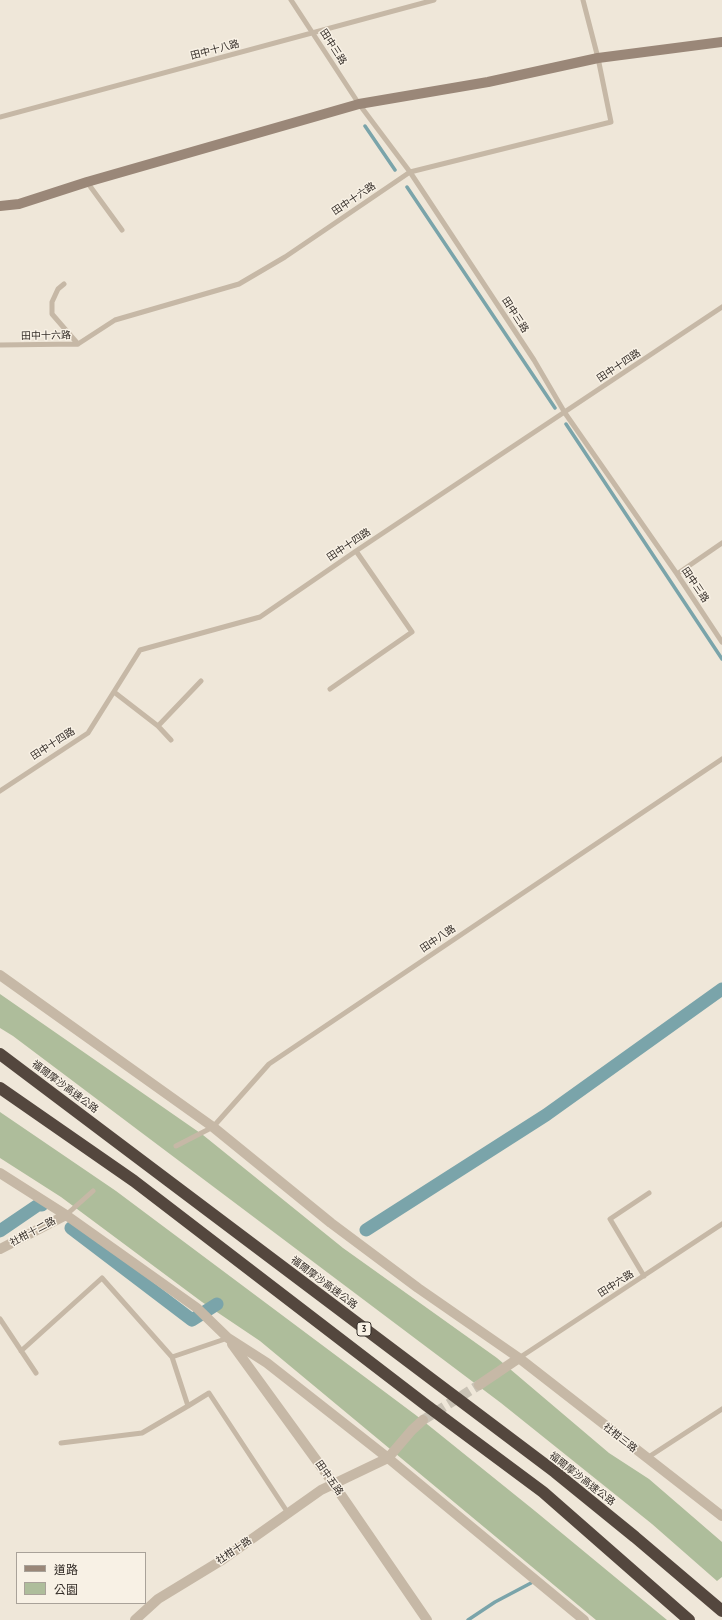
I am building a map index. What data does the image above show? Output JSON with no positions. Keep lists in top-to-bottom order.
{
  "streets": {
    "highway": ["福爾摩沙高速公路", "3"],
    "street": [
      "社柑十二路",
      "社柑三路",
      "田中五路",
      "社柑十路"
    ],
    "lane": [
      "田中三路",
      "田中十八路",
      "田中十六路",
      "田中十四路",
      "田中八路",
      "田中六路"
    ]
  },
  "crossings": [
    ["田中三路", "田中十八路"],
    ["田中三路", "田中十六路"],
    ["田中三路", "田中十四路"],
    ["田中八路", "社柑三路"],
    ["田中六路", "社柑三路"],
    ["田中五路", "社柑十路"]
  ],
  "legend": ["道路", "公園"]
}
